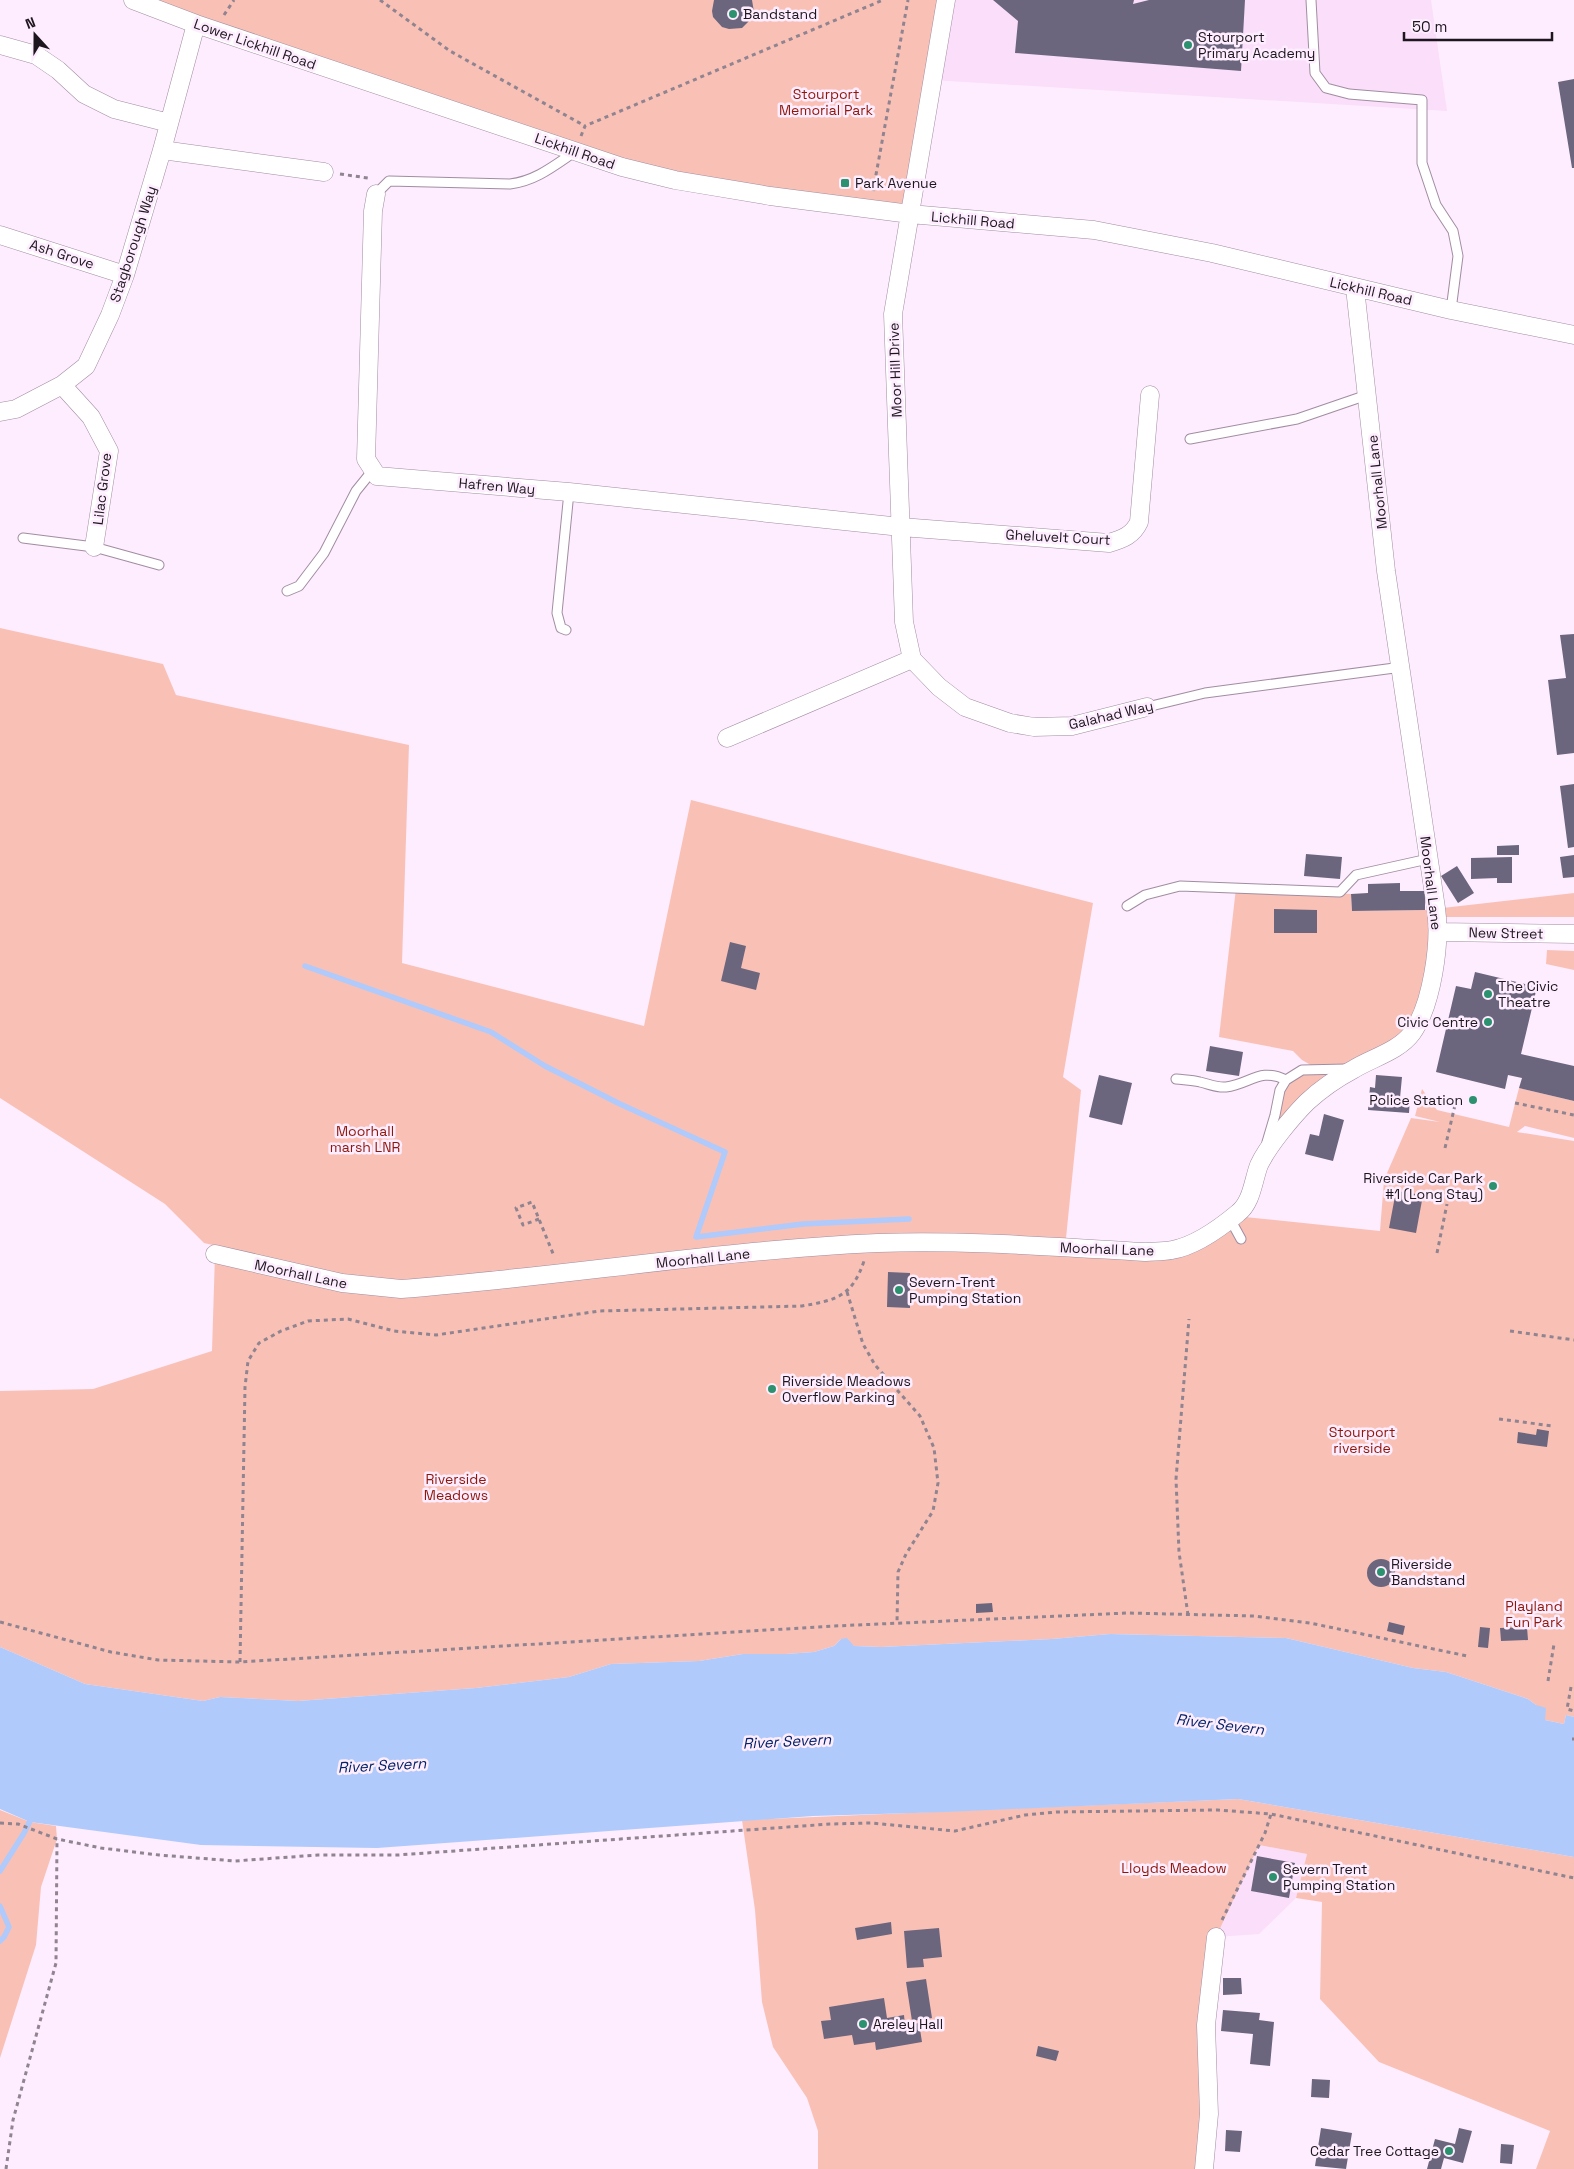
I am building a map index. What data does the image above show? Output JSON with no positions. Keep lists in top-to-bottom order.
{
  "streets": {
    "street": [
      "Lower Lickhill Road",
      "Lickhill Road",
      "Stagborough Way",
      "Ash Grove",
      "Moor Hill Drive",
      "Moorhall Lane",
      "Hafren Way",
      "Lilac Grove",
      "Gheluvelt Court",
      "Galahad Way",
      "New Street"
    ]
  },
  "crossings": [
    ["Lower Lickhill Road", "Lickhill Road"],
    ["Lower Lickhill Road", "Stagborough Way"],
    ["Lickhill Road", "Moor Hill Drive"],
    ["Lickhill Road", "Moorhall Lane"],
    ["Stagborough Way", "Ash Grove"],
    ["Stagborough Way", "Lilac Grove"],
    ["Moor Hill Drive", "Hafren Way"],
    ["Moor Hill Drive", "Gheluvelt Court"],
    ["Moorhall Lane", "Galahad Way"],
    ["Moorhall Lane", "New Street"],
    ["Hafren Way", "Gheluvelt Court"]
  ],
  "water": ["River Severn"],
  "parks": [
    "Stourport Memorial Park",
    "Moorhall marsh LNR",
    "Stourport riverside",
    "Riverside Meadows",
    "Playland Fun Park",
    "Lloyds Meadow"
  ],
  "places": {
    "other": [
      "Bandstand",
      "Stourport Primary Academy",
      "The Civic Theatre",
      "Civic Centre",
      "Police Station",
      "Riverside Car Park #1 (Long Stay)",
      "Severn-Trent Pumping Station",
      "Riverside Meadows Overflow Parking",
      "Riverside Bandstand",
      "Severn Trent Pumping Station",
      "Areley Hall",
      "Cedar Tree Cottage"
    ],
    "transit": ["Park Avenue"]
  },
  "scale_bar": "50 m",
  "north": "top"
}
